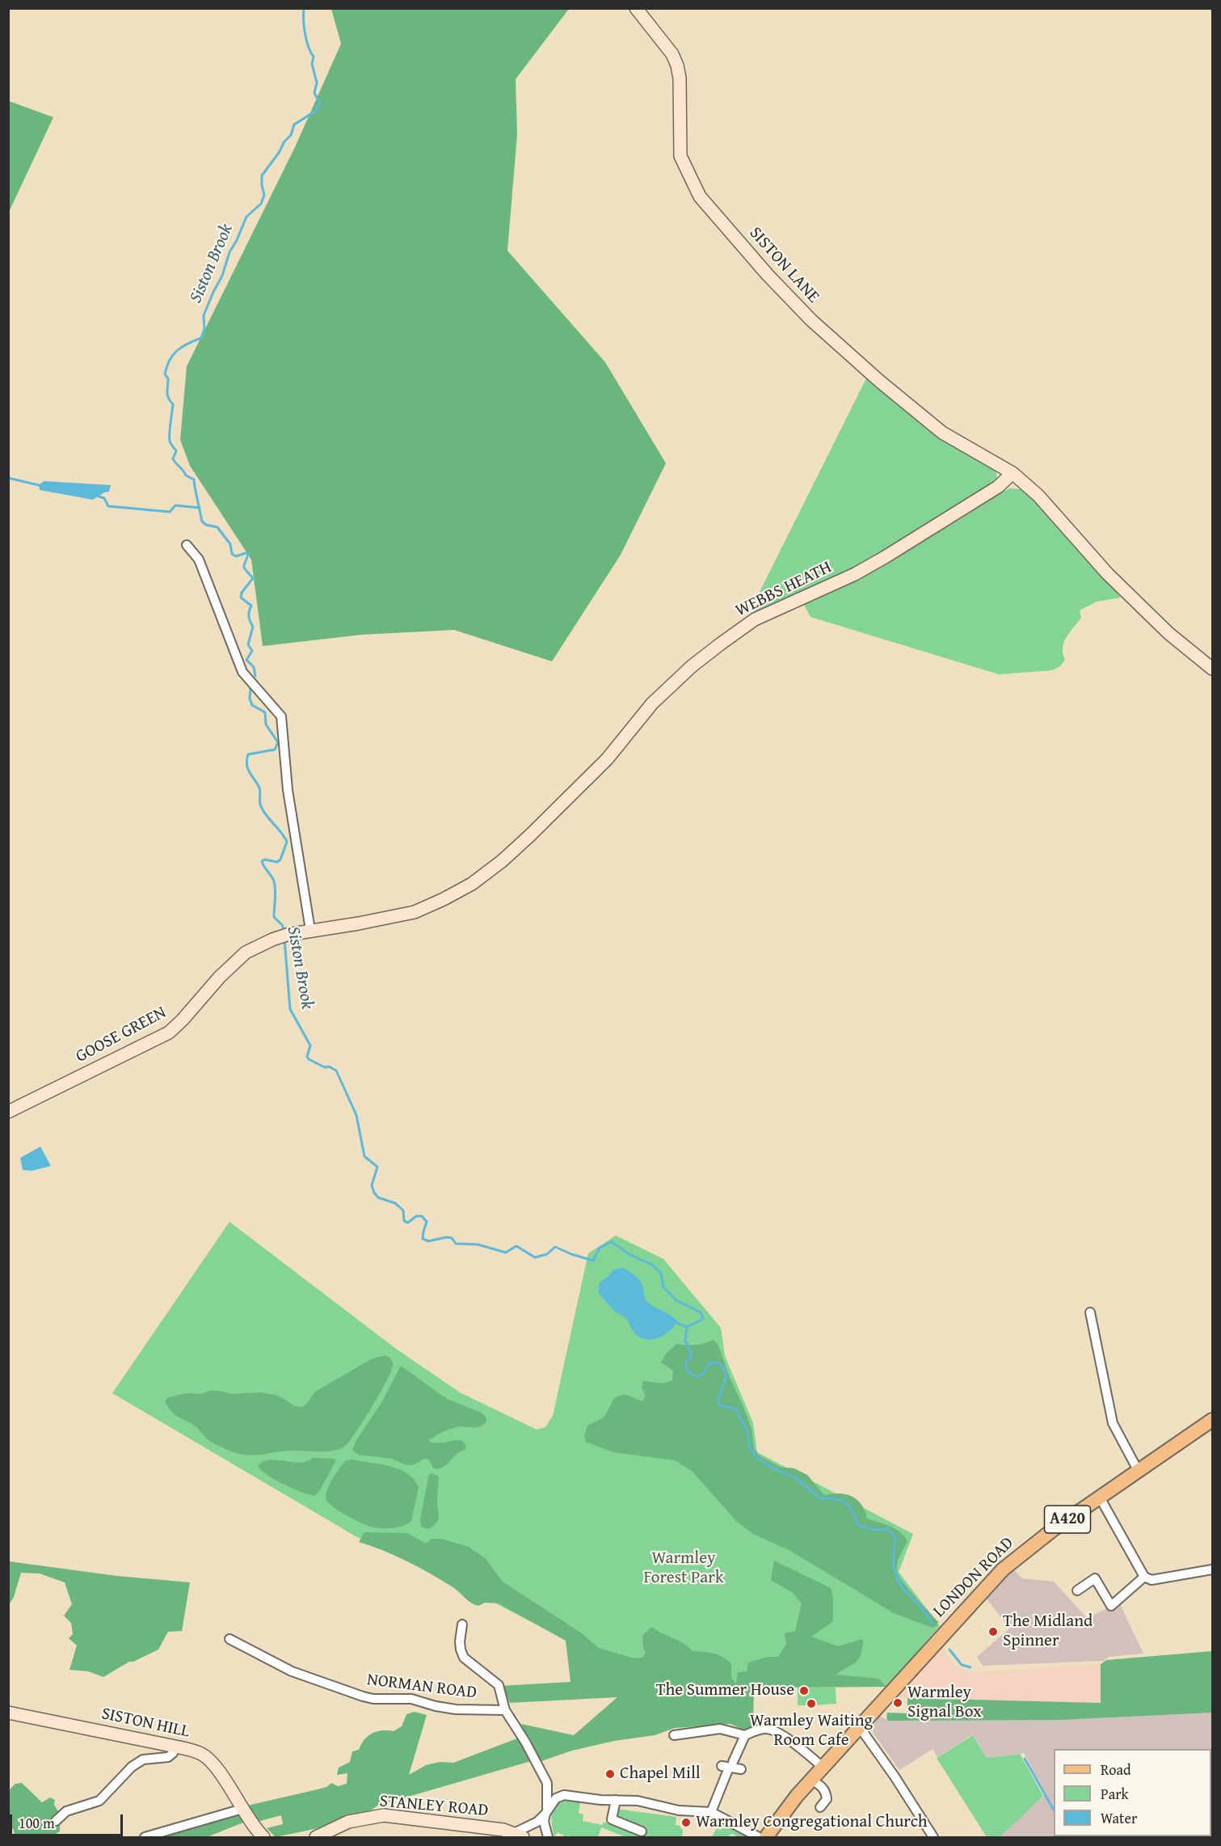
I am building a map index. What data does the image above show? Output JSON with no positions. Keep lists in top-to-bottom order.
{
  "streets": {
    "main road": ["A420", "LONDON ROAD"],
    "street": [
      "SISTON LANE",
      "WEBBS HEATH",
      "GOOSE GREEN",
      "NORMAN ROAD",
      "SISTON HILL",
      "STANLEY ROAD"
    ]
  },
  "crossings": [
    ["SISTON LANE", "WEBBS HEATH"],
    ["WEBBS HEATH", "GOOSE GREEN"],
    ["A420", "LONDON ROAD"]
  ],
  "water": ["Siston Brook"],
  "parks": ["Warmley Forest Park"],
  "places": [
    "The Midland Spinner",
    "The Summer House",
    "Warmley Signal Box",
    "Warmley Waiting Room Cafe",
    "Chapel Mill",
    "Warmley Congregational Church"
  ],
  "legend": ["Road", "Park", "Water"],
  "scale_bar": "100 m"
}
